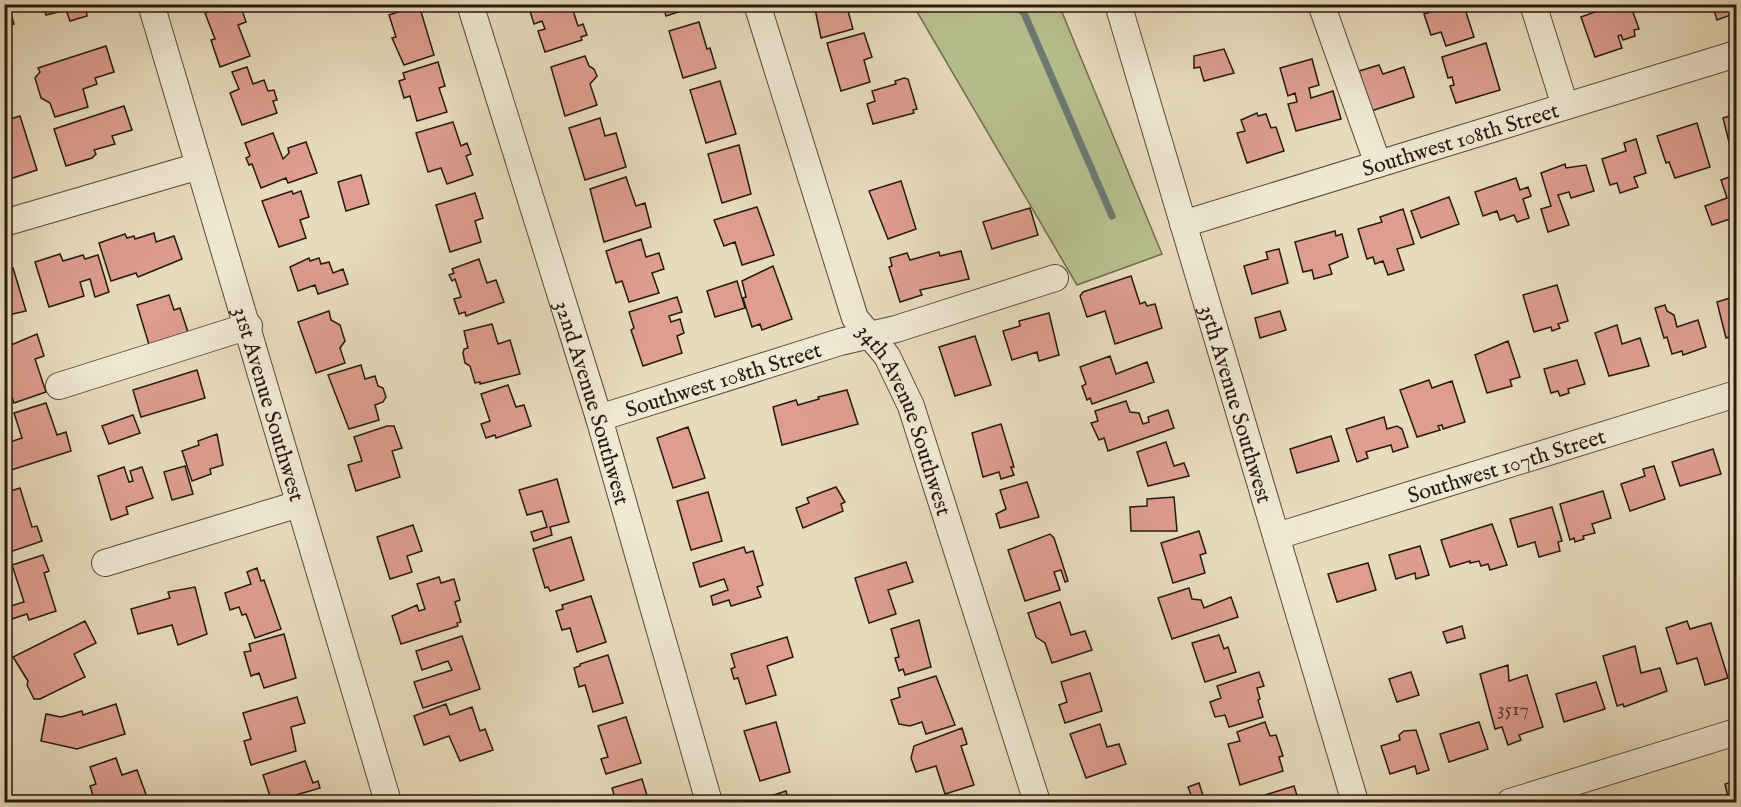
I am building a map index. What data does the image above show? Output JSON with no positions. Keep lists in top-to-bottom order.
{
  "streets": {
    "street": [
      "Southwest 108th Street",
      "31st Avenue Southwest",
      "32nd Avenue Southwest",
      "35th Avenue Southwest",
      "34th Avenue Southwest",
      "Southwest 107th Street"
    ]
  },
  "crossings": [
    ["Southwest 108th Street", "32nd Avenue Southwest"],
    ["Southwest 108th Street", "35th Avenue Southwest"],
    ["Southwest 108th Street", "34th Avenue Southwest"],
    ["35th Avenue Southwest", "Southwest 107th Street"]
  ],
  "house_numbers": ["3517"]
}
